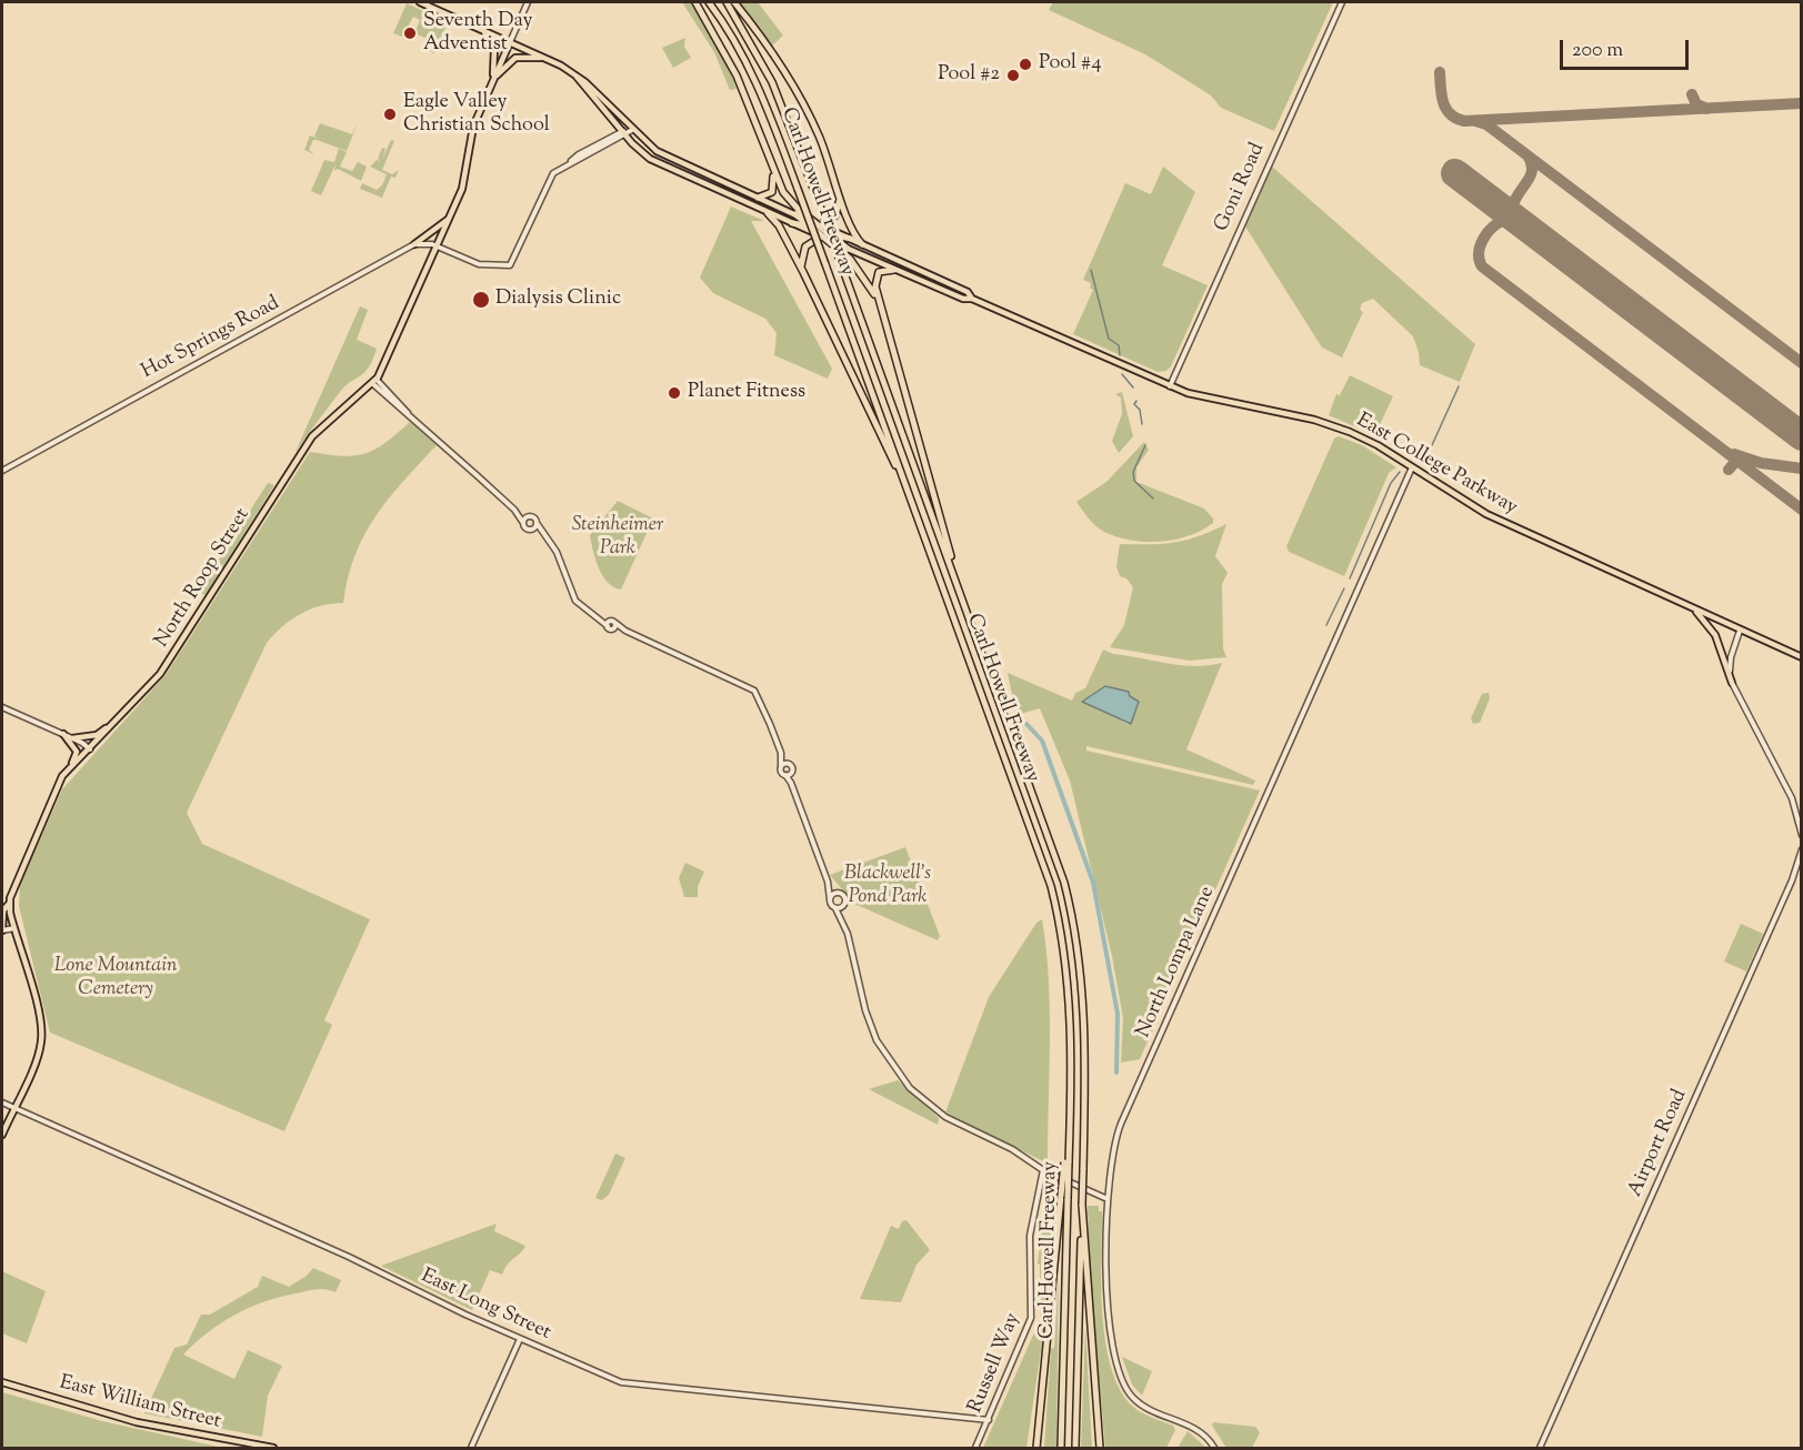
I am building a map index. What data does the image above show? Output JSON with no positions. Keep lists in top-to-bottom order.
{
  "streets": {
    "highway": ["Carl Howell Freeway"],
    "main road": ["East College Parkway", "North Roop Street", "East William Street"],
    "street": [
      "Goni Road",
      "Hot Springs Road",
      "North Lompa Lane",
      "Airport Road",
      "East Long Street",
      "Russell Way"
    ]
  },
  "crossings": [
    ["Goni Road", "East College Parkway"],
    ["East College Parkway", "North Lompa Lane"],
    ["East Long Street", "Russell Way"]
  ],
  "parks": ["Steinheimer Park", "Blackwell's Pond Park", "Lone Mountain Cemetery"],
  "places": [
    "Seventh Day Adventist",
    "Pool #4",
    "Pool #2",
    "Eagle Valley Christian School",
    "Dialysis Clinic",
    "Planet Fitness"
  ],
  "scale_bar": "200 m"
}
